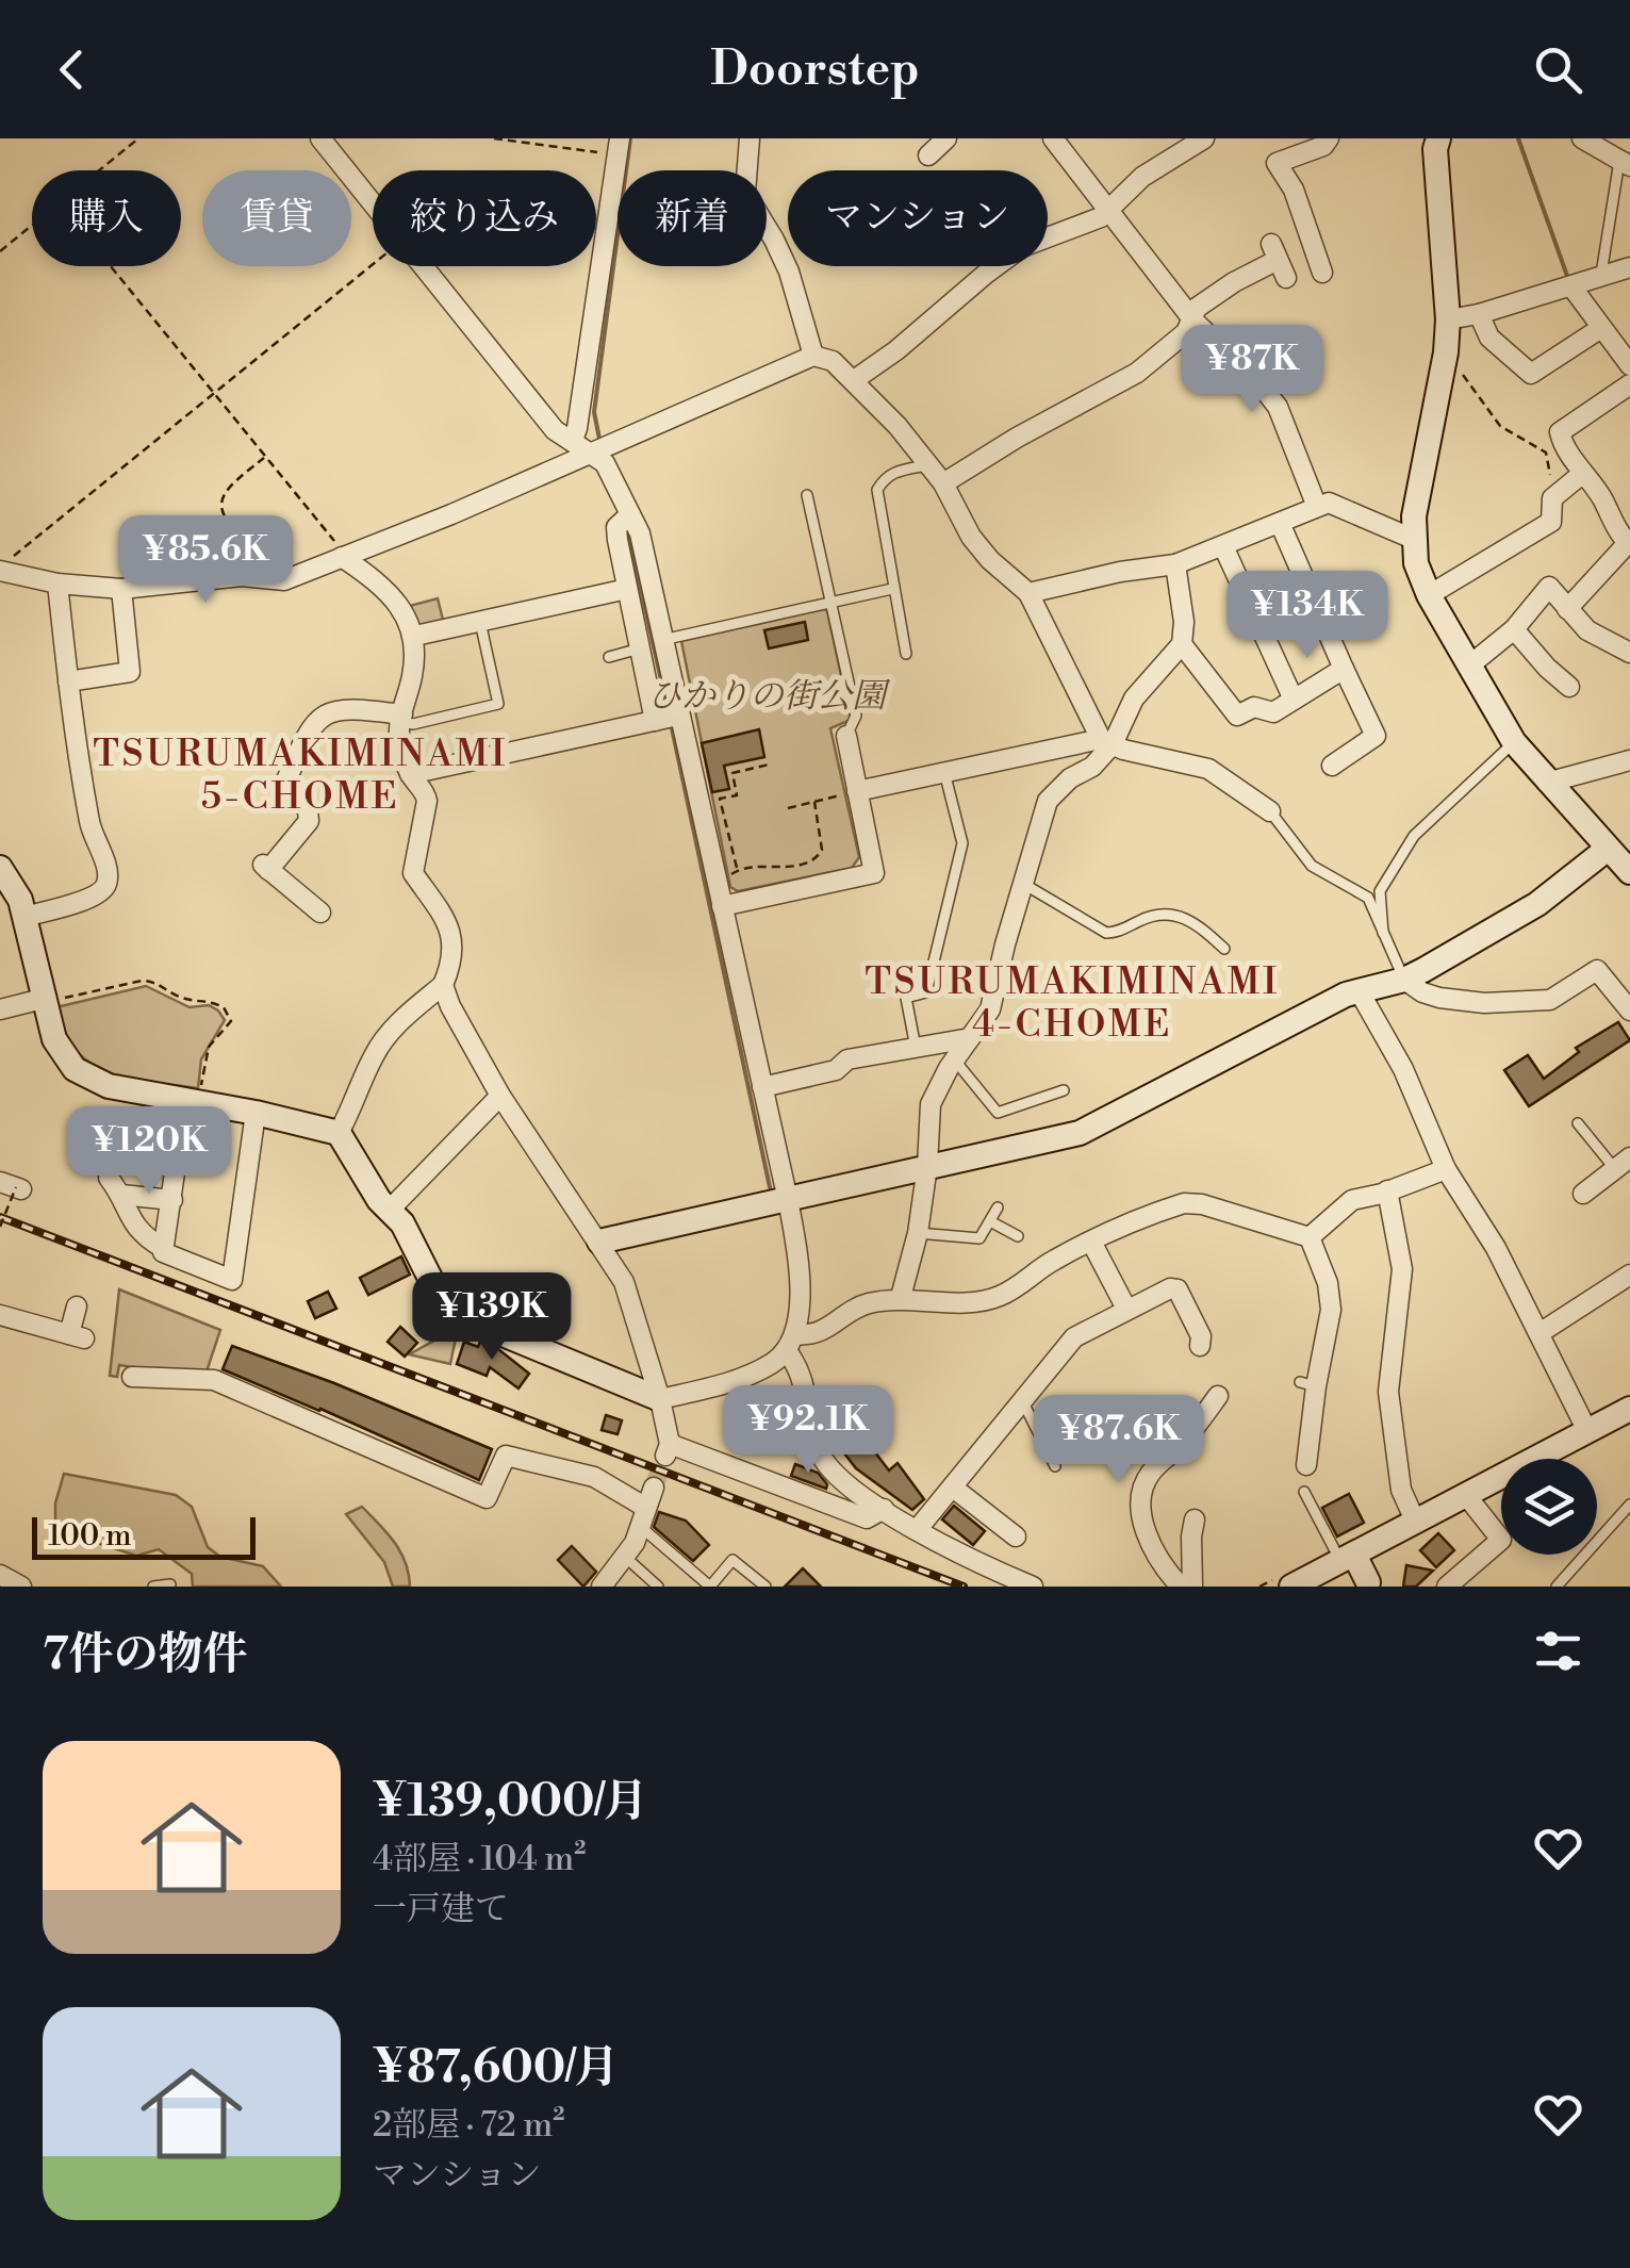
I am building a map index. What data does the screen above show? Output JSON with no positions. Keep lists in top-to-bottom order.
{
  "districts": ["TSURUMAKIMINAMI 5-CHOME", "TSURUMAKIMINAMI 4-CHOME"],
  "parks": ["ひかりの街公園"],
  "scale_bar": "100 m",
  "page": {
    "header": "Doorstep",
    "chip": [
      "購入",
      "賃貸",
      "絞り込み",
      "新着",
      "マンション"
    ],
    "price": [
      "¥87K",
      "¥85.6K",
      "¥134K",
      "¥120K",
      "¥139K",
      "¥92.1K",
      "¥87.6K"
    ],
    "scale": "100 m",
    "heading": "7件の物件",
    "list": [
      {
        "name": "¥139,000/月",
        "note": "4部屋 · 104 m² · 一戸建て"
      },
      {
        "name": "¥87,600/月",
        "note": "2部屋 · 72 m² · マンション"
      }
    ]
  }
}
